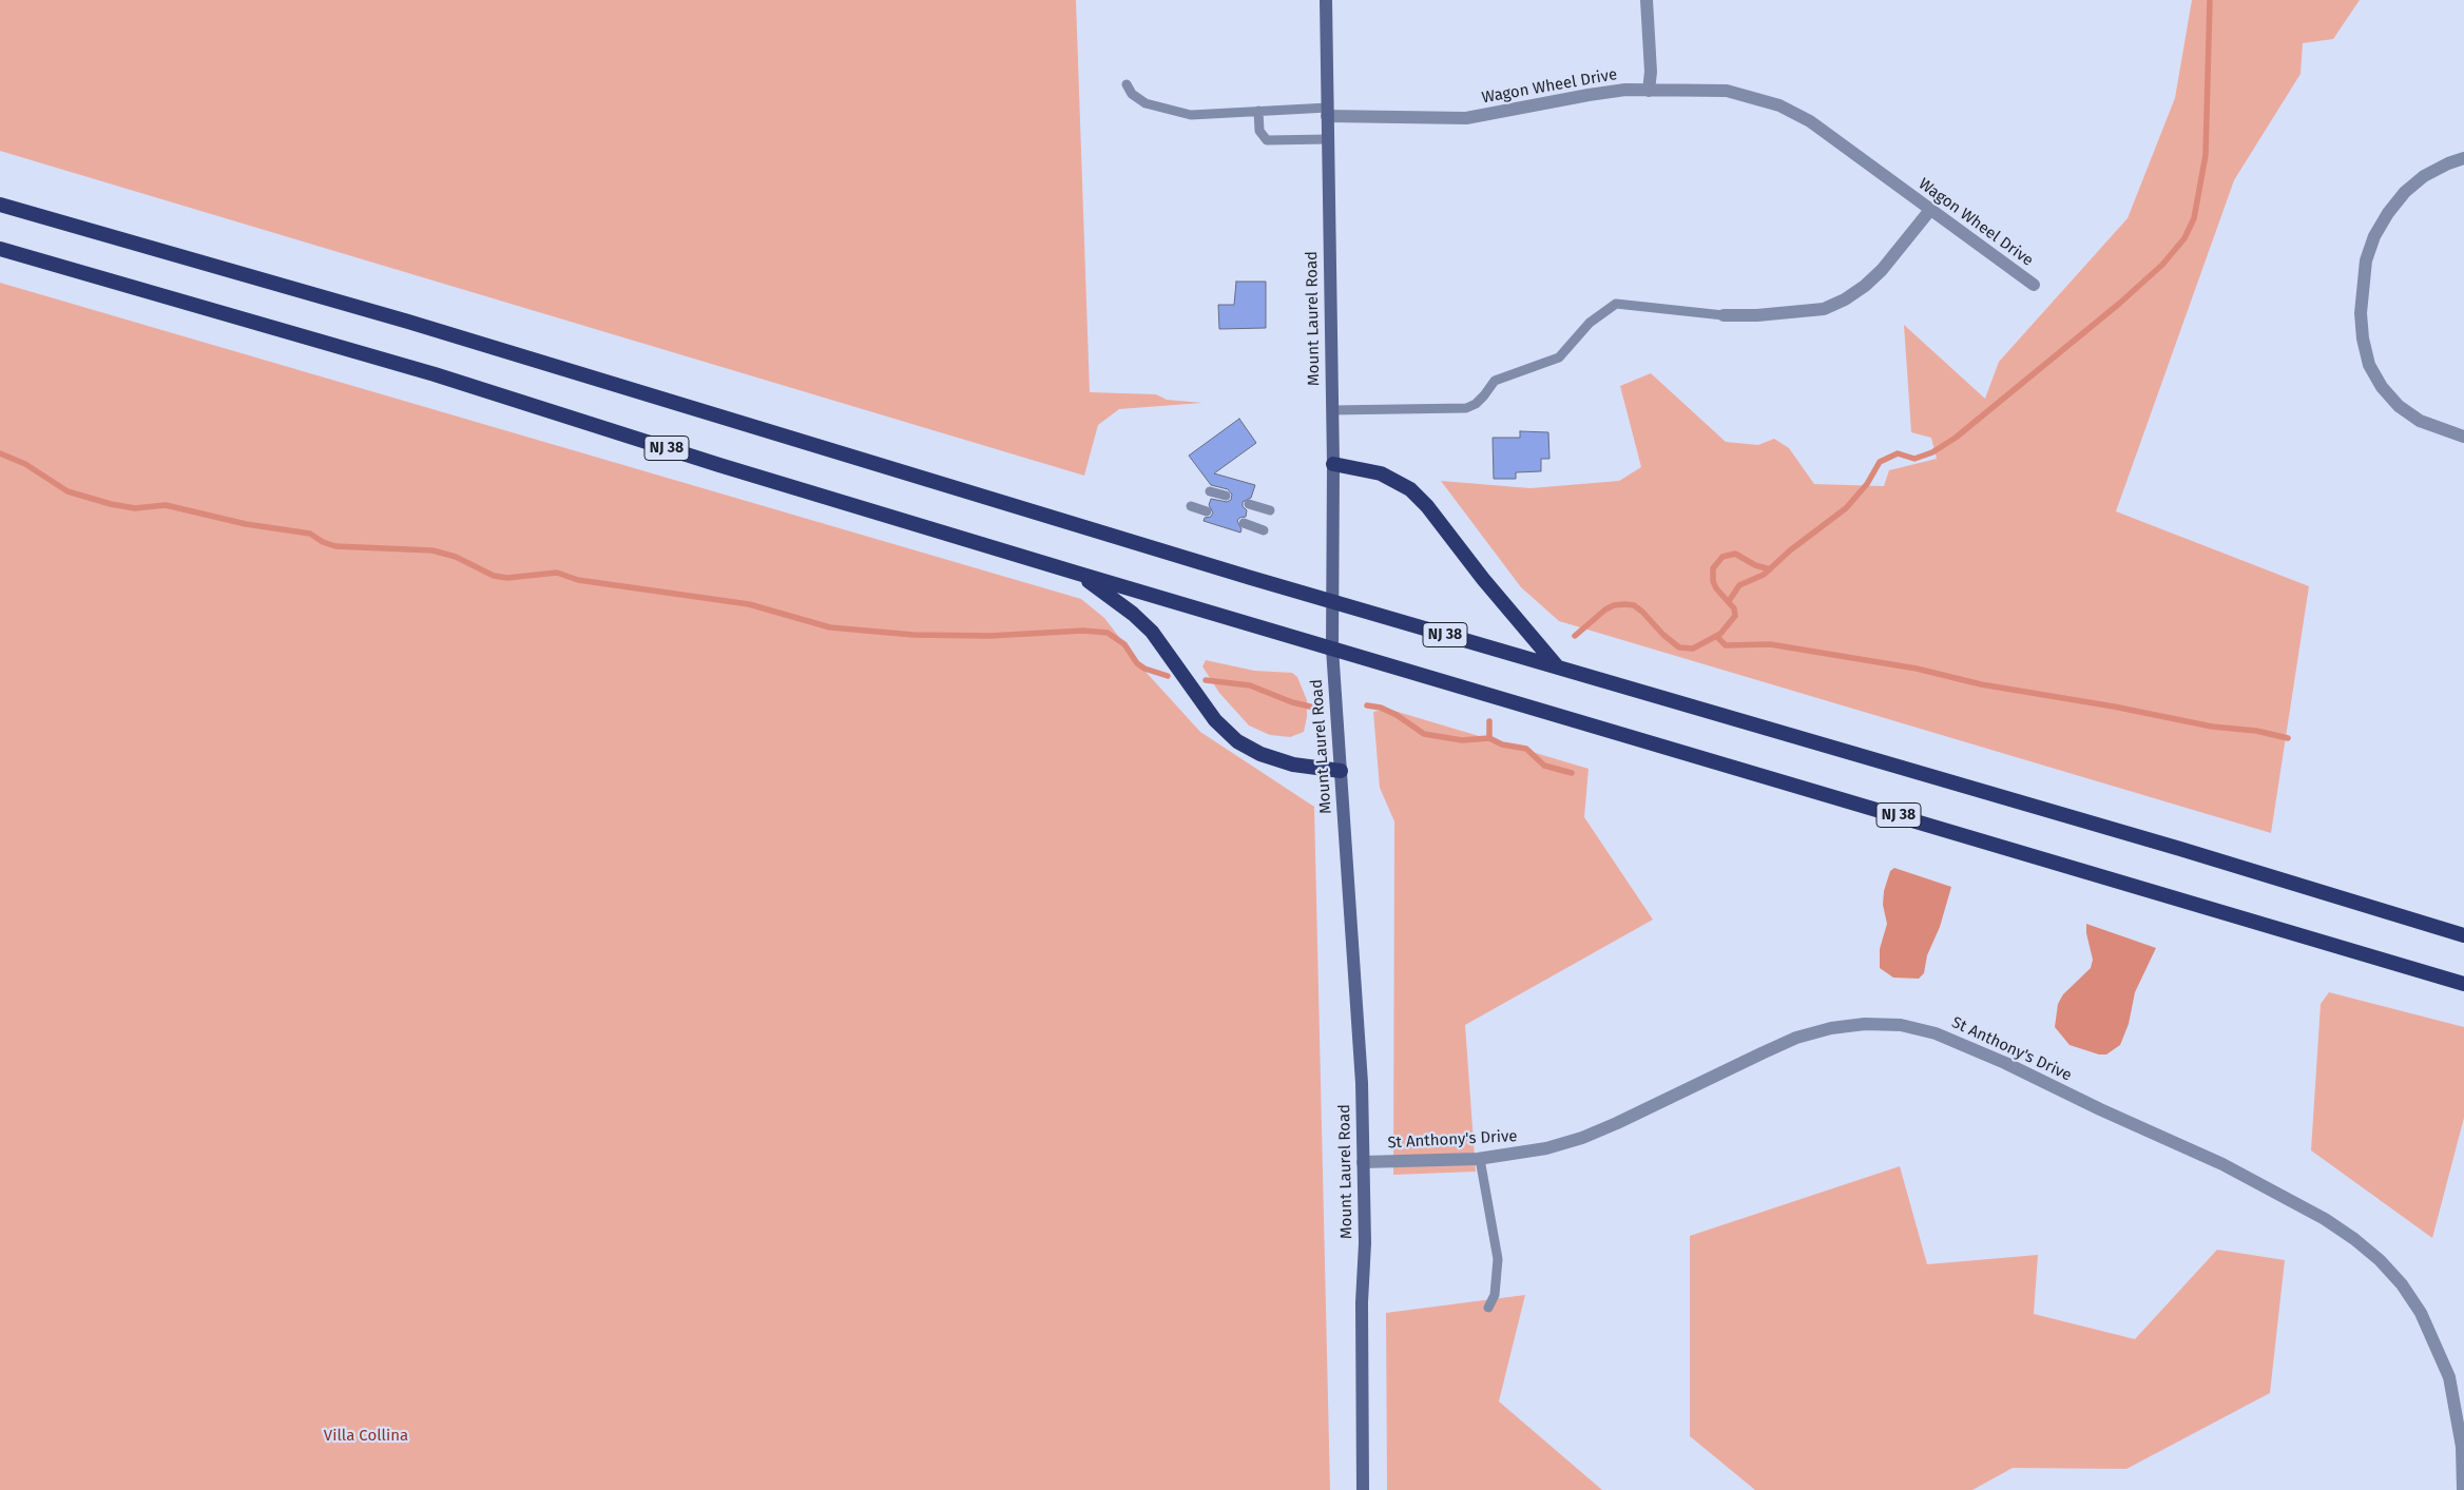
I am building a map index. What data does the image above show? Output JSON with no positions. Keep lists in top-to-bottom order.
{
  "streets": {
    "highway": ["NJ 38"],
    "main road": ["Mount Laurel Road"],
    "street": ["Wagon Wheel Drive", "St Anthony's Drive"]
  },
  "crossings": [
    ["Wagon Wheel Drive", "Mount Laurel Road"],
    ["Mount Laurel Road", "NJ 38"],
    ["Mount Laurel Road", "St Anthony's Drive"]
  ],
  "parks": ["Villa Collina"]
}
